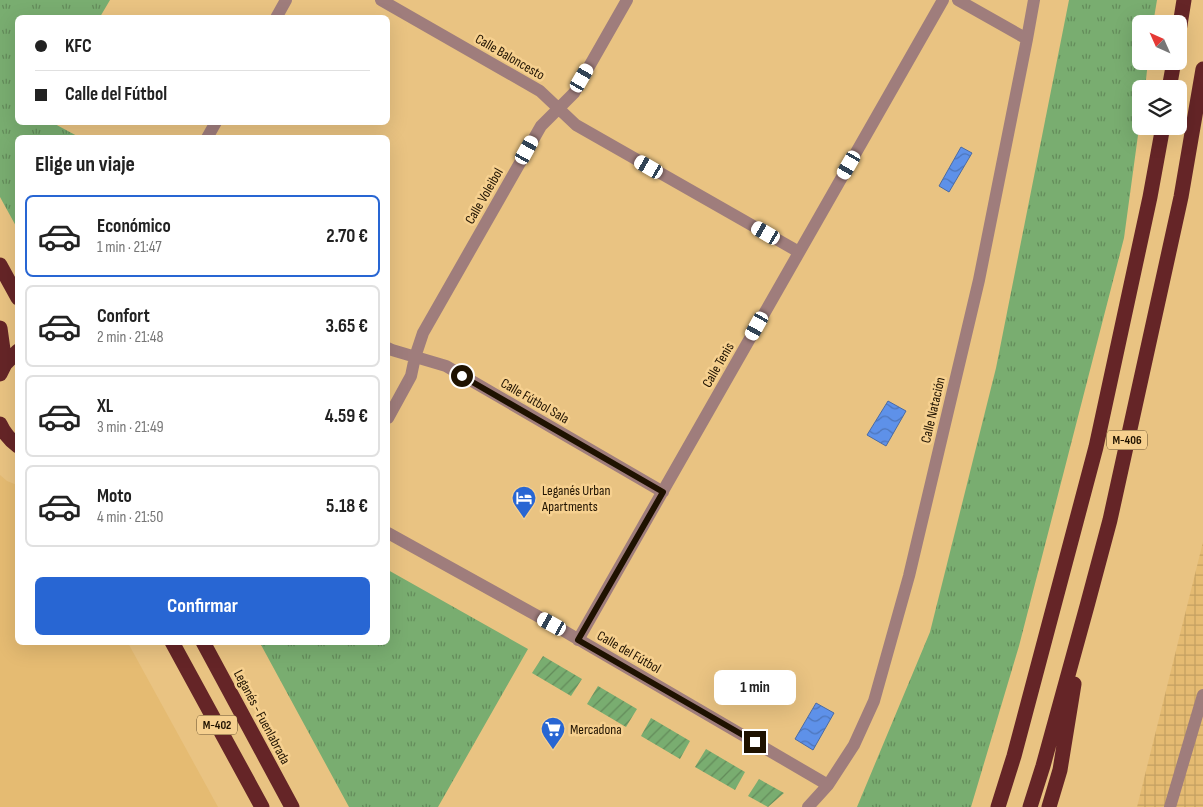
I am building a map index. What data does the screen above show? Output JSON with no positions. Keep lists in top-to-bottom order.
{
  "streets": {
    "highway": ["M-406", "Leganés - Fuenlabrada", "M-402"],
    "street": [
      "Calle Baloncesto",
      "Calle Voleibol",
      "Calle Tenis",
      "Calle Fútbol Sala",
      "Calle Natación",
      "Calle del Fútbol"
    ]
  },
  "crossings": [
    ["Calle Baloncesto", "Calle Voleibol"],
    ["Calle Baloncesto", "Calle Tenis"],
    ["Calle Voleibol", "Calle Fútbol Sala"],
    ["Calle Tenis", "Calle Fútbol Sala"],
    ["Calle Tenis", "Calle del Fútbol"],
    ["Calle Natación", "Calle del Fútbol"]
  ],
  "places": {
    "hotel": ["Leganés Urban Apartments"],
    "supermarket": ["Mercadona"]
  },
  "north": "top left",
  "page": {
    "banner": ["KFC", "Calle del Fútbol"],
    "heading": "Elige un viaje",
    "list": [
      {
        "name": "Económico",
        "note": "1 min · 21:47",
        "value": "2.70 €"
      },
      {
        "name": "Confort",
        "note": "2 min · 21:48",
        "value": "3.65 €"
      },
      {
        "name": "XL",
        "note": "3 min · 21:49",
        "value": "4.59 €"
      },
      {
        "name": "Moto",
        "note": "4 min · 21:50",
        "value": "5.18 €"
      }
    ],
    "buttons": "Confirmar",
    "bubble": "1 min"
  }
}
